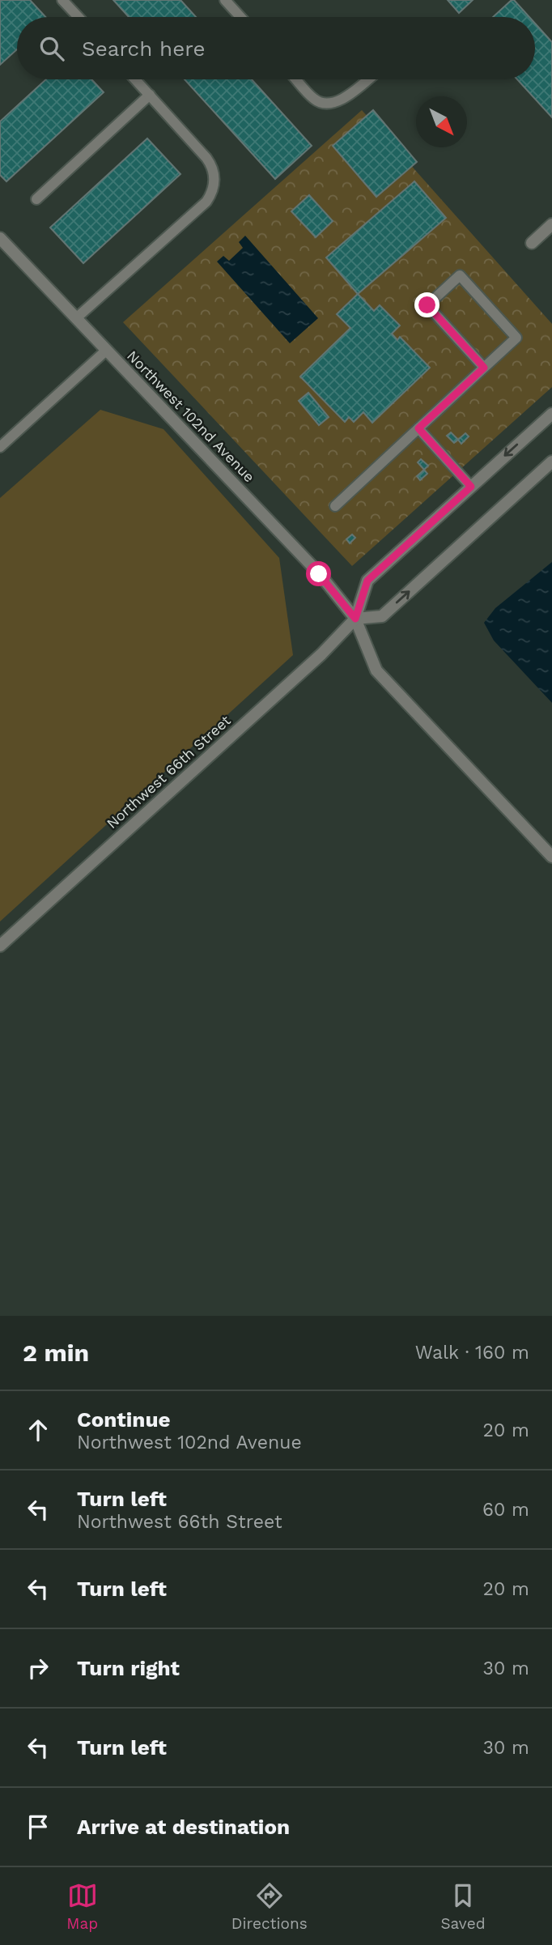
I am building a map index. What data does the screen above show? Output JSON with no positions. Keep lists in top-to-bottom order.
{
  "streets": {
    "street": ["Northwest 102nd Avenue", "Northwest 66th Street"]
  },
  "crossings": [
    ["Northwest 102nd Avenue", "Northwest 66th Street"]
  ],
  "north": "bottom right",
  "page": {
    "search": "Search here",
    "heading": ["2 min", "Walk · 160 m"],
    "list": [
      ["Continue", "Northwest 102nd Avenue", "20 m"],
      ["Turn left", "Northwest 66th Street", "60 m"],
      ["Turn left", "20 m"],
      ["Turn right", "30 m"],
      ["Turn left", "30 m"],
      "Arrive at destination"
    ],
    "nav": ["Map", "Directions", "Saved"]
  }
}
